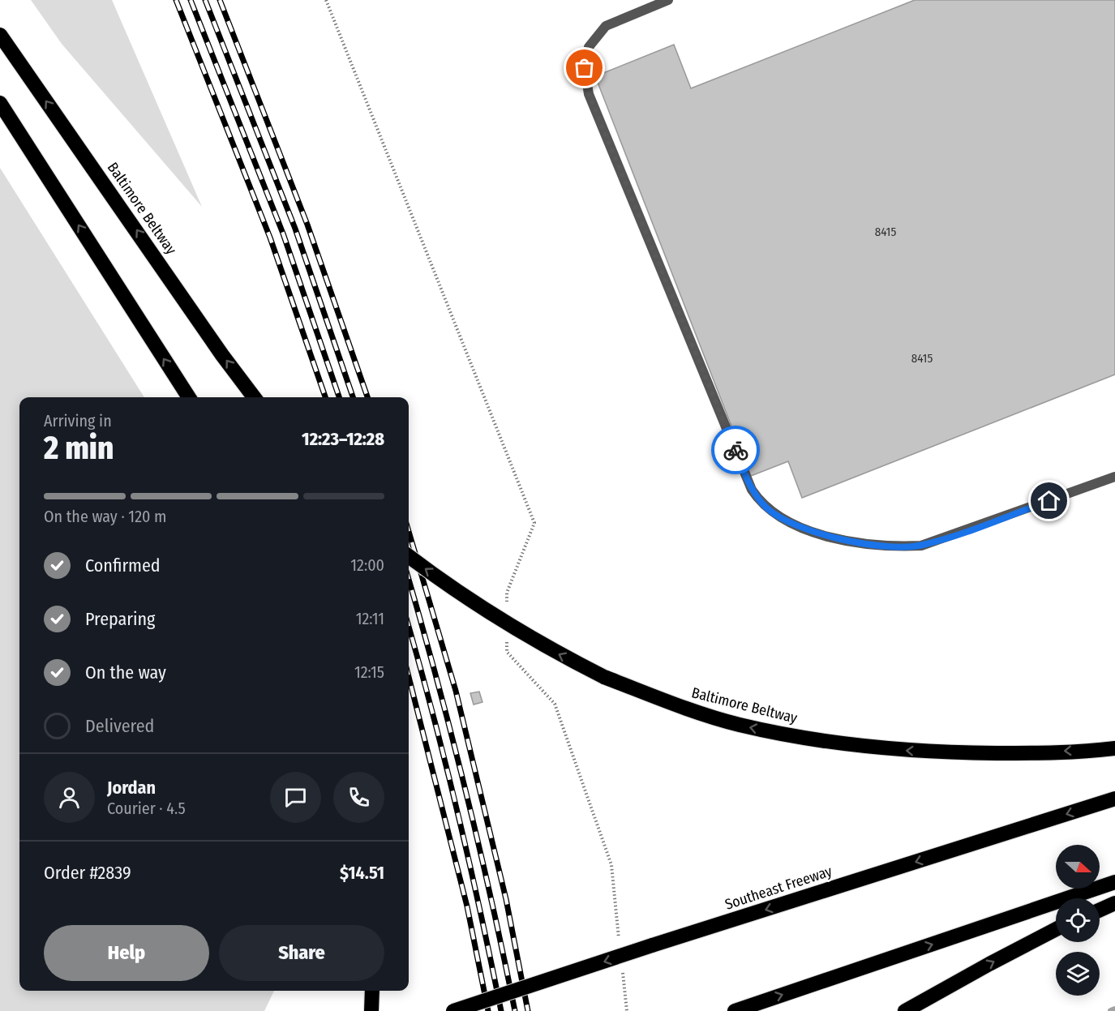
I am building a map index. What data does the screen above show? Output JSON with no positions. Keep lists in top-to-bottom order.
{
  "streets": {
    "highway": ["Baltimore Beltway", "Southeast Freeway"]
  },
  "one_way": ["Baltimore Beltway"],
  "house_numbers": ["8415", "8415"],
  "north": "right",
  "page": {
    "heading": ["2 min", "Arriving in", "12:23–12:28"],
    "panel": [
      "Jordan",
      "Courier · 4.5",
      "Order #2839",
      "$14.51"
    ],
    "bar": "On the way · 120 m",
    "list": [
      ["Confirmed", "12:00"],
      ["Preparing", "12:11"],
      ["On the way", "12:15"],
      "Delivered"
    ],
    "buttons": ["Help", "Share"]
  }
}
